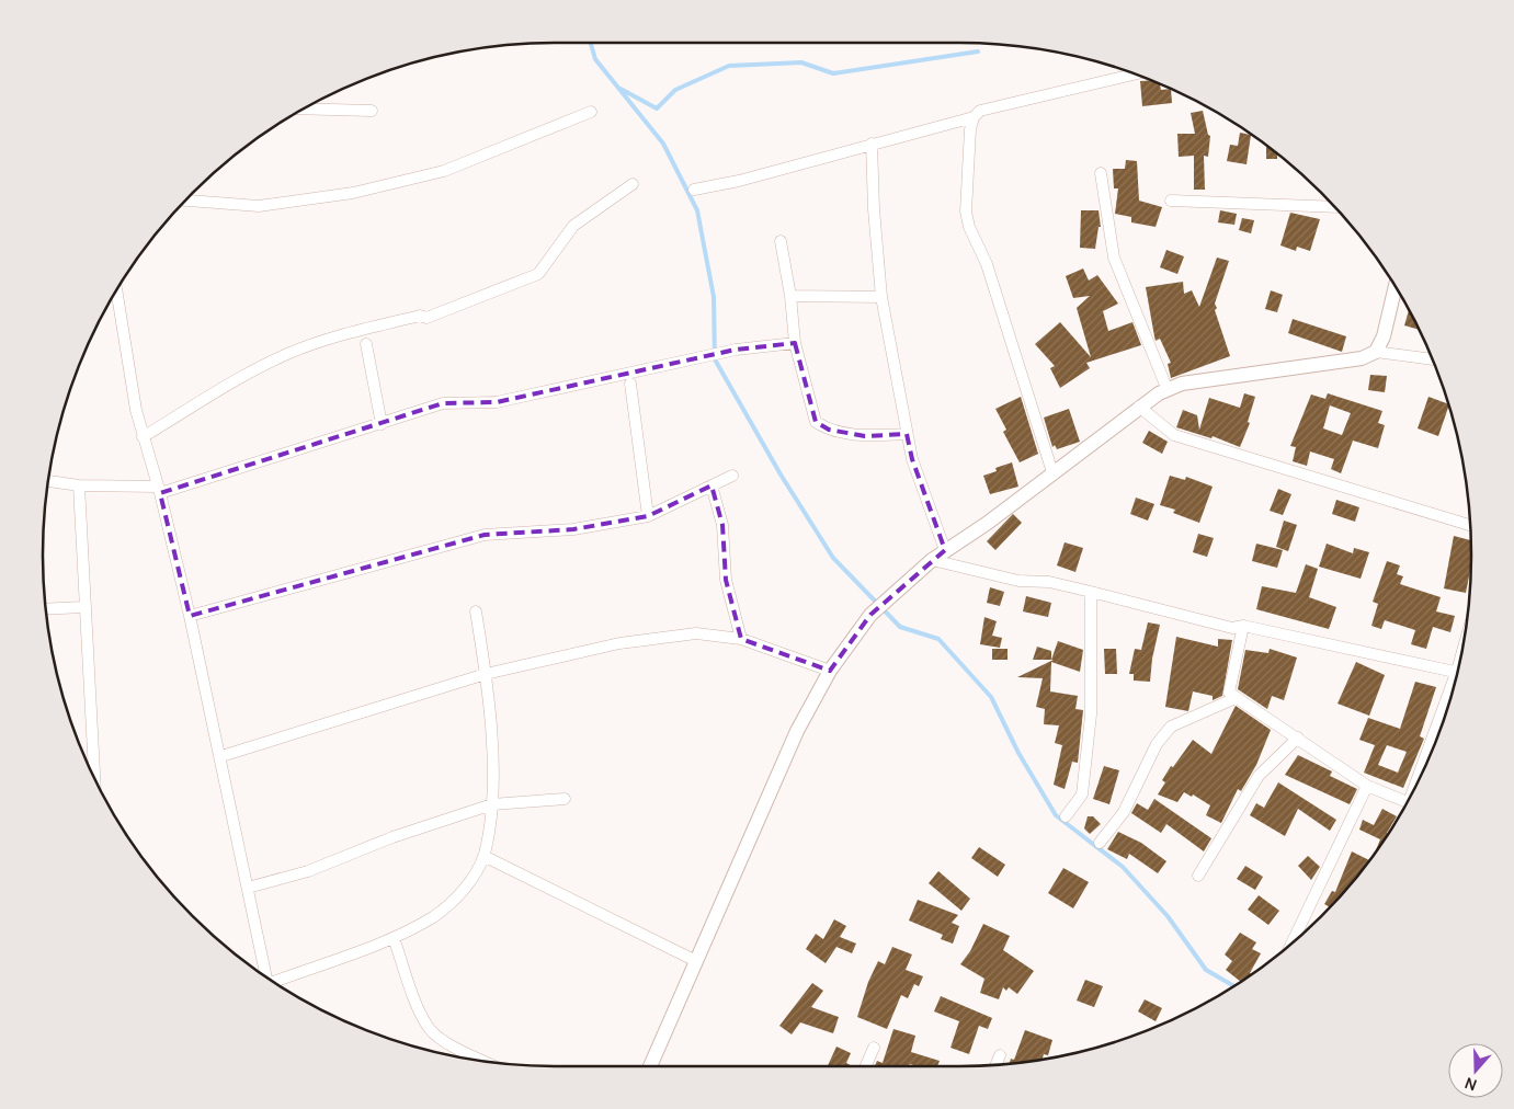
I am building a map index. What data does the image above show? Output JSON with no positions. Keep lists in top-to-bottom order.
{
  "north": "bottom"
}
